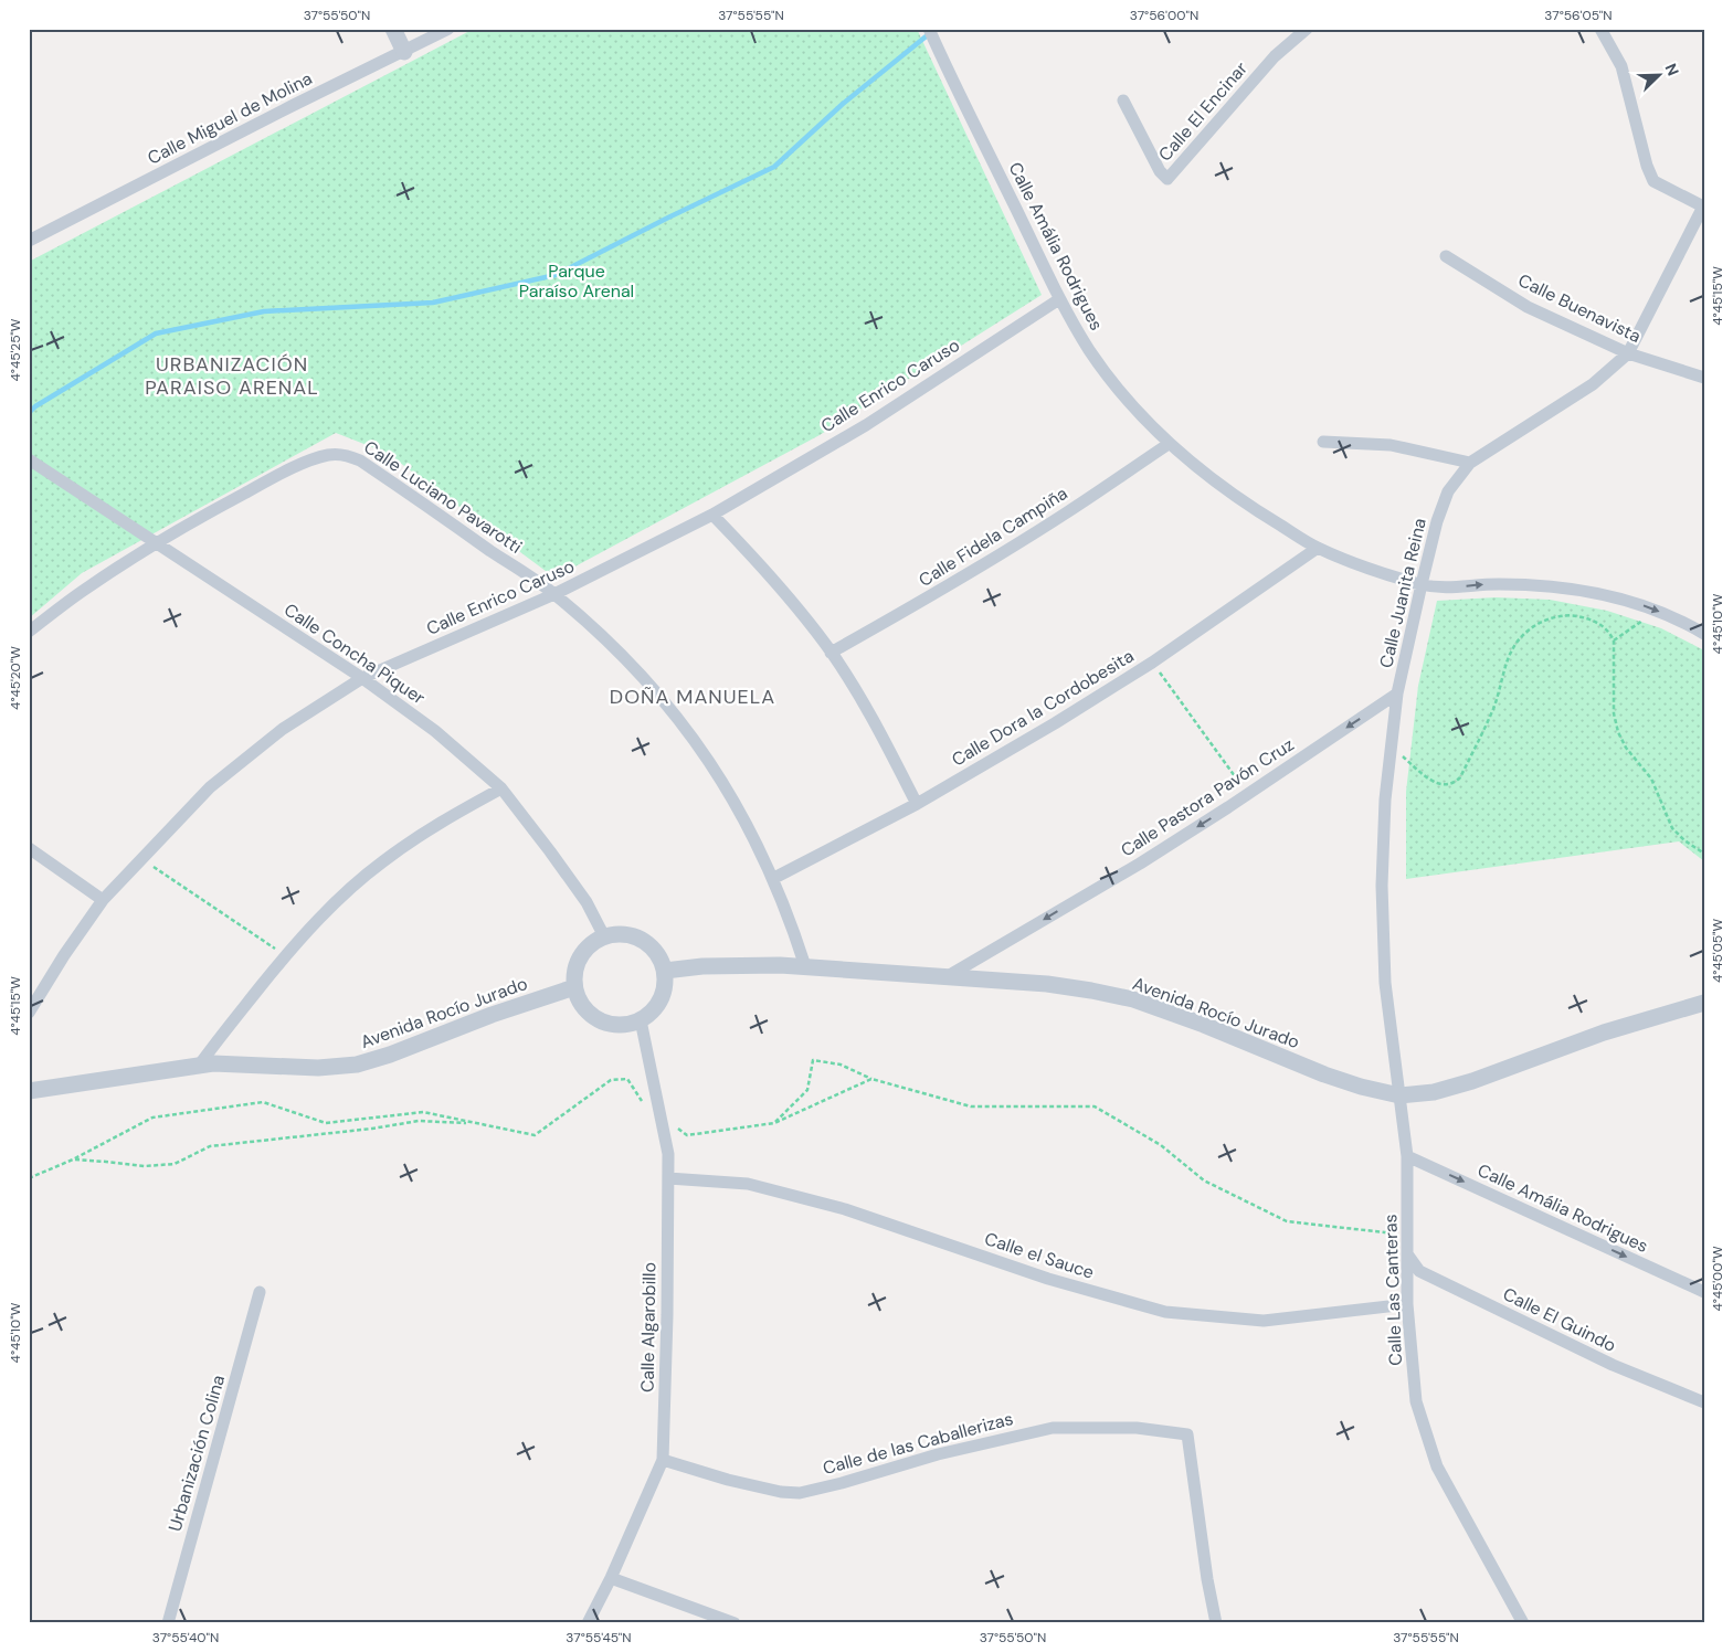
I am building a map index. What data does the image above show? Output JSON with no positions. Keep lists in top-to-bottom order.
{
  "streets": {
    "street": [
      "Calle El Encinar",
      "Calle Miguel de Molina",
      "Calle Amália Rodrigues",
      "Calle Buenavista",
      "Calle Enrico Caruso",
      "Calle Luciano Pavarotti",
      "Calle Fidela Campiña",
      "Calle Juanita Reina",
      "Calle Concha Piquer",
      "Calle Dora la Cordobesita",
      "Calle Pastora Pavón Cruz",
      "Avenida Rocío Jurado",
      "Calle el Sauce",
      "Calle Las Canteras",
      "Calle El Guindo",
      "Calle Algarobillo",
      "Calle de las Caballerizas",
      "Urbanización Colina"
    ]
  },
  "crossings": [
    ["Calle Amália Rodrigues", "Calle Enrico Caruso"],
    ["Calle Amália Rodrigues", "Calle Fidela Campiña"],
    ["Calle Amália Rodrigues", "Calle Juanita Reina"],
    ["Calle Amália Rodrigues", "Calle Dora la Cordobesita"],
    ["Calle Amália Rodrigues", "Calle Las Canteras"],
    ["Calle Buenavista", "Calle Juanita Reina"],
    ["Calle Enrico Caruso", "Calle Luciano Pavarotti"],
    ["Calle Enrico Caruso", "Calle Concha Piquer"],
    ["Calle Luciano Pavarotti", "Calle Concha Piquer"],
    ["Calle Luciano Pavarotti", "Calle Dora la Cordobesita"],
    ["Calle Luciano Pavarotti", "Avenida Rocío Jurado"],
    ["Calle Juanita Reina", "Calle Pastora Pavón Cruz"],
    ["Calle Juanita Reina", "Avenida Rocío Jurado"],
    ["Calle Juanita Reina", "Calle Las Canteras"],
    ["Calle Concha Piquer", "Avenida Rocío Jurado"],
    ["Calle Concha Piquer", "Calle Algarobillo"],
    ["Calle Pastora Pavón Cruz", "Avenida Rocío Jurado"],
    ["Avenida Rocío Jurado", "Calle Las Canteras"],
    ["Avenida Rocío Jurado", "Calle Algarobillo"],
    ["Calle el Sauce", "Calle Las Canteras"],
    ["Calle el Sauce", "Calle Algarobillo"],
    ["Calle Las Canteras", "Calle El Guindo"],
    ["Calle Algarobillo", "Calle de las Caballerizas"]
  ],
  "one_way": ["Calle Amália Rodrigues", "Calle Pastora Pavón Cruz"],
  "districts": ["URBANIZACIÓN PARAISO ARENAL", "DOÑA MANUELA"],
  "parks": ["Parque Paraíso Arenal"],
  "north": "top right",
  "coordinates": [
    "37°55'50\"N",
    "37°55'55\"N",
    "37°56'00\"N",
    "37°56'05\"N",
    "4°45'15\"W",
    "4°45'25\"W",
    "4°45'10\"W",
    "4°45'20\"W",
    "4°45'05\"W",
    "4°45'00\"W",
    "37°55'40\"N",
    "37°55'45\"N"
  ]
}
